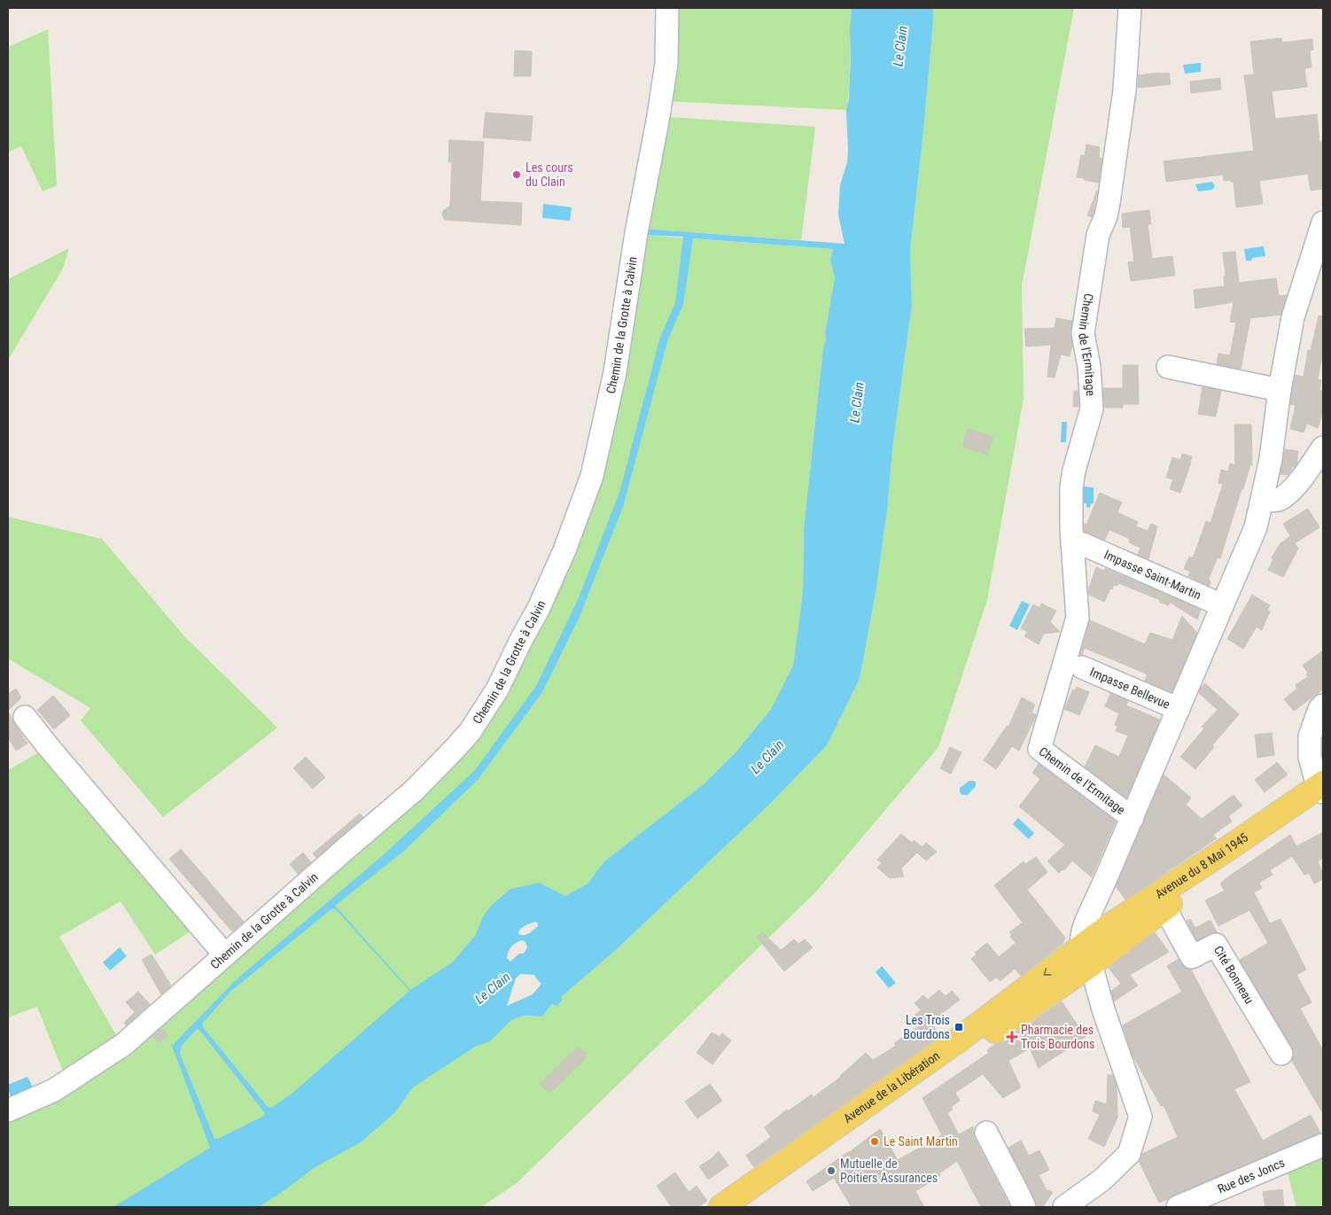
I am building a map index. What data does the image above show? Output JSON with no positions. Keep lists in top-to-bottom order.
{
  "streets": {
    "main road": ["Avenue du 8 Mai 1945", "Avenue de la Libération"],
    "street": [
      "Chemin de la Grotte à Calvin",
      "Chemin de l'Ermitage",
      "Impasse Saint-Martin",
      "Impasse Bellevue",
      "Cité Bonneau",
      "Rue des Joncs"
    ]
  },
  "crossings": [
    ["Avenue du 8 Mai 1945", "Cité Bonneau"],
    ["Avenue du 8 Mai 1945", "Avenue de la Libération"]
  ],
  "water": ["Le Clain"],
  "places": {
    "other": ["Les cours du Clain", "Le Saint Martin", "Mutuelle de Poitiers Assurances"],
    "transit": ["Les Trois Bourdons"],
    "health": ["Pharmacie des Trois Bourdons"]
  }
}
